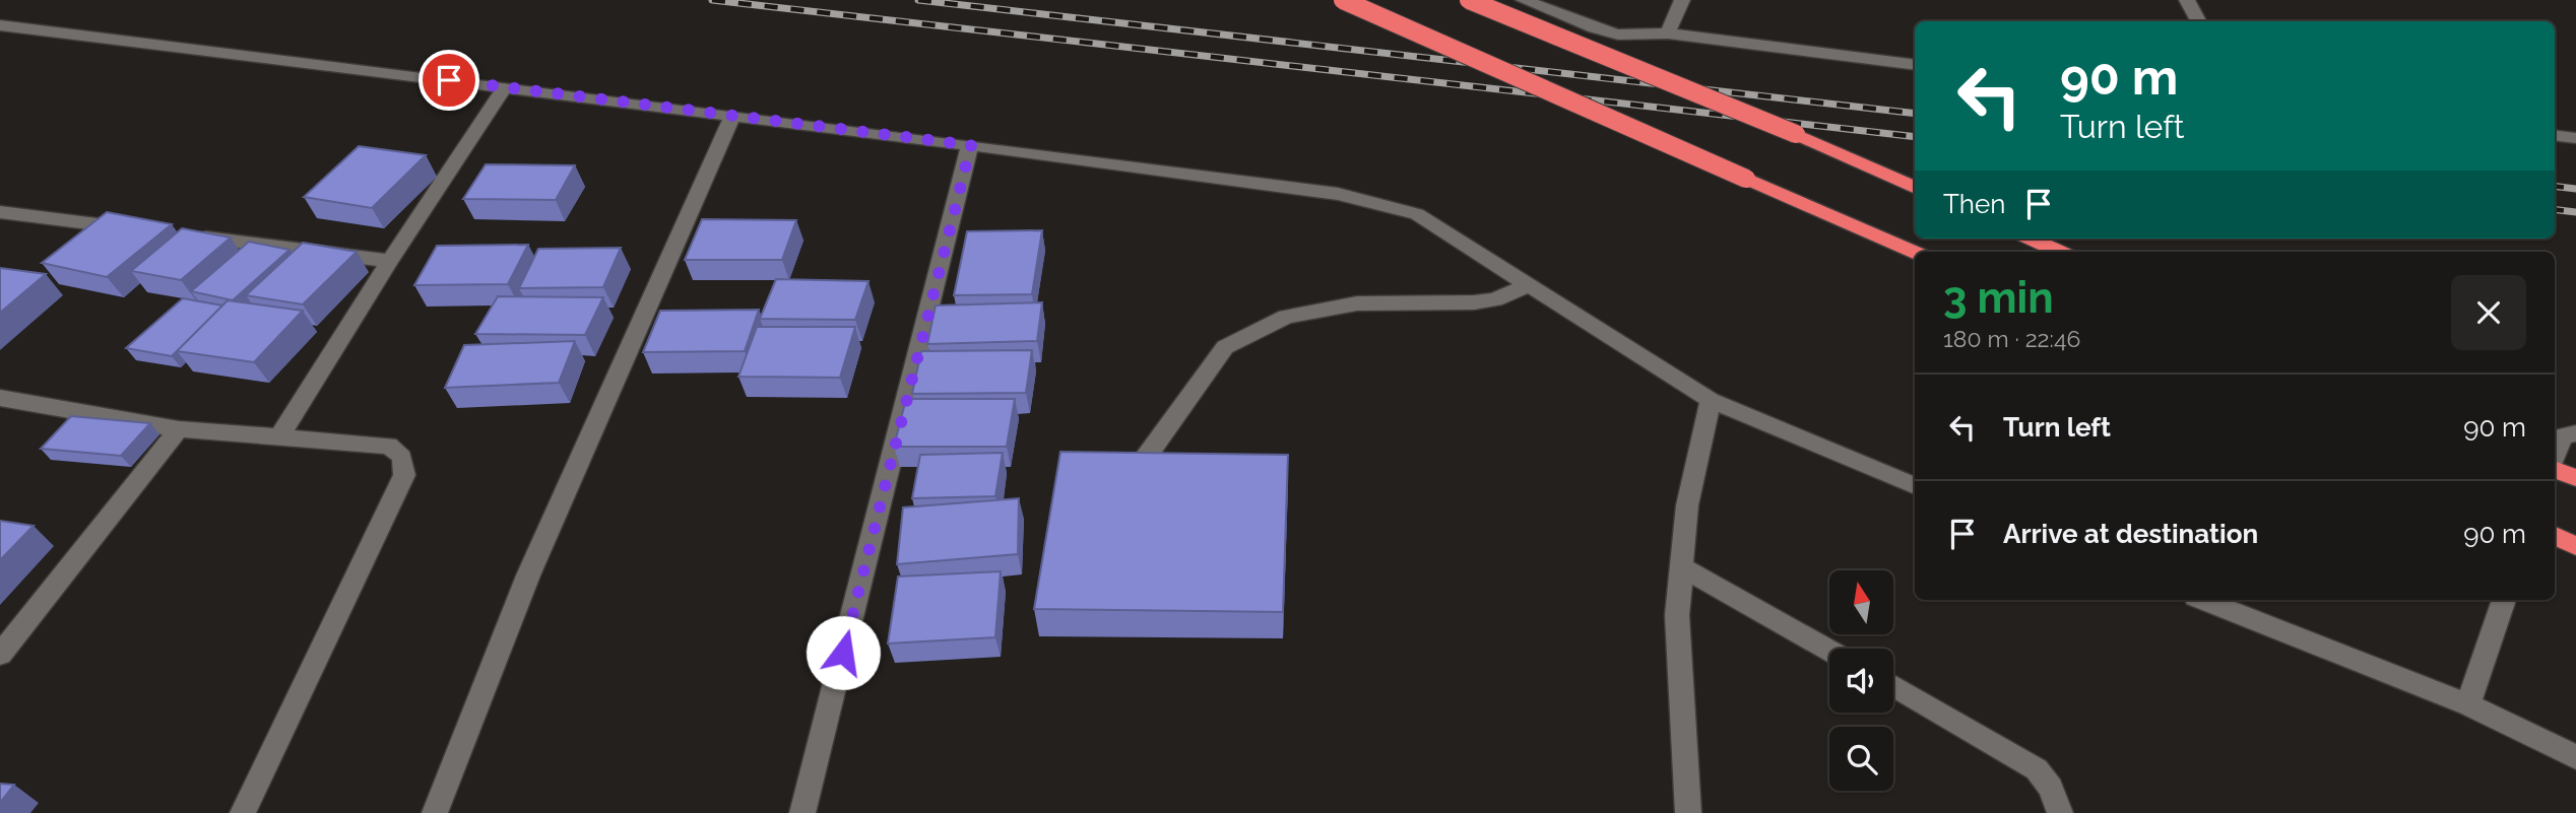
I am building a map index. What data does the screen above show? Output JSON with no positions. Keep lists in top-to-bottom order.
{
  "north": "top",
  "page": {
    "turn": ["90 m", "Turn left"],
    "then": "Then",
    "heading": ["3 min", "180 m · 22:46"],
    "list": [
      {
        "name": "Turn left",
        "value": "90 m"
      },
      {
        "name": "Arrive at destination",
        "value": "90 m"
      }
    ]
  }
}
